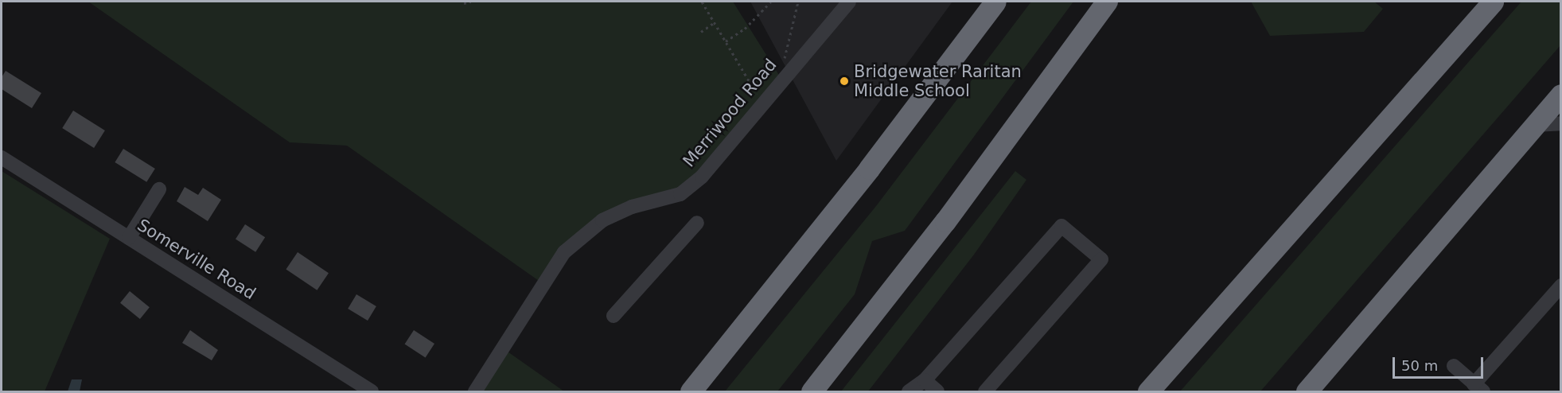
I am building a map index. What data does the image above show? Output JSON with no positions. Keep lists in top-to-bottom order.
{
  "streets": {
    "street": ["Merriwood Road", "Somerville Road"]
  },
  "places": ["Bridgewater Raritan Middle School"],
  "scale_bar": "50 m"
}
